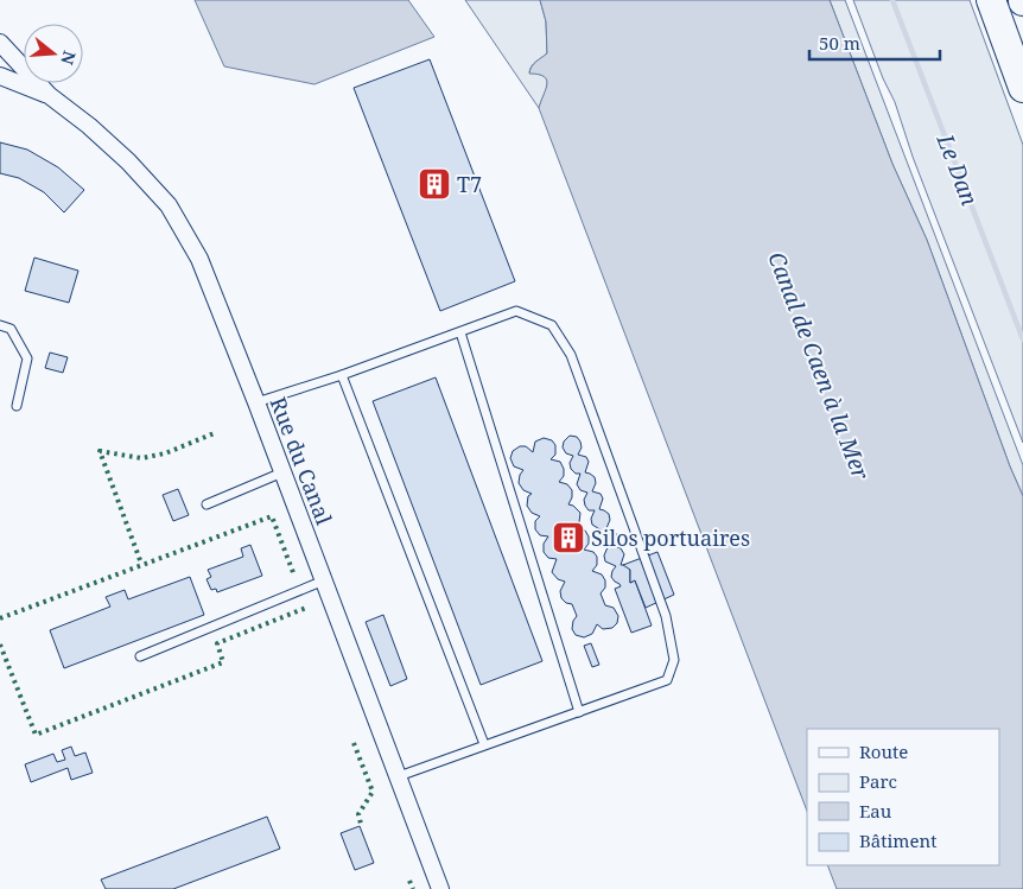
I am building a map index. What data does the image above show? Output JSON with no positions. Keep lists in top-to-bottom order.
{
  "streets": {
    "street": ["Rue du Canal"]
  },
  "water": ["Le Dan", "Canal de Caen à la Mer"],
  "places": {
    "building": ["T7", "Silos portuaires"]
  },
  "legend": [
    "Route",
    "Parc",
    "Eau",
    "Bâtiment"
  ],
  "scale_bar": "50 m",
  "north": "right"
}
